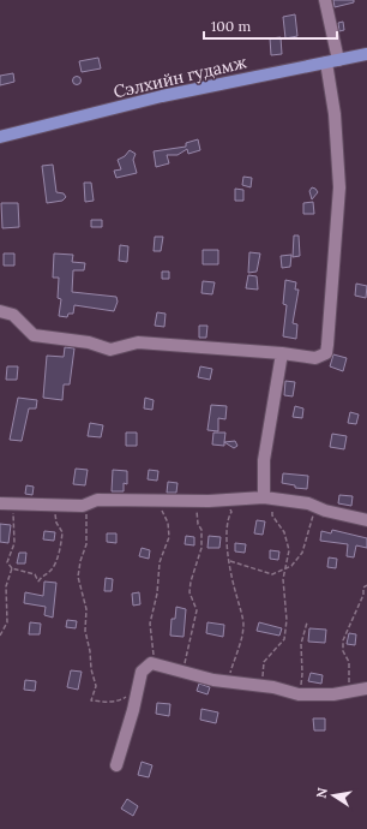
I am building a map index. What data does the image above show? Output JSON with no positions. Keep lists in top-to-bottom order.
{
  "streets": {
    "main road": ["Сэлхийн гудамж"]
  },
  "scale_bar": "100 m",
  "north": "left"
}
